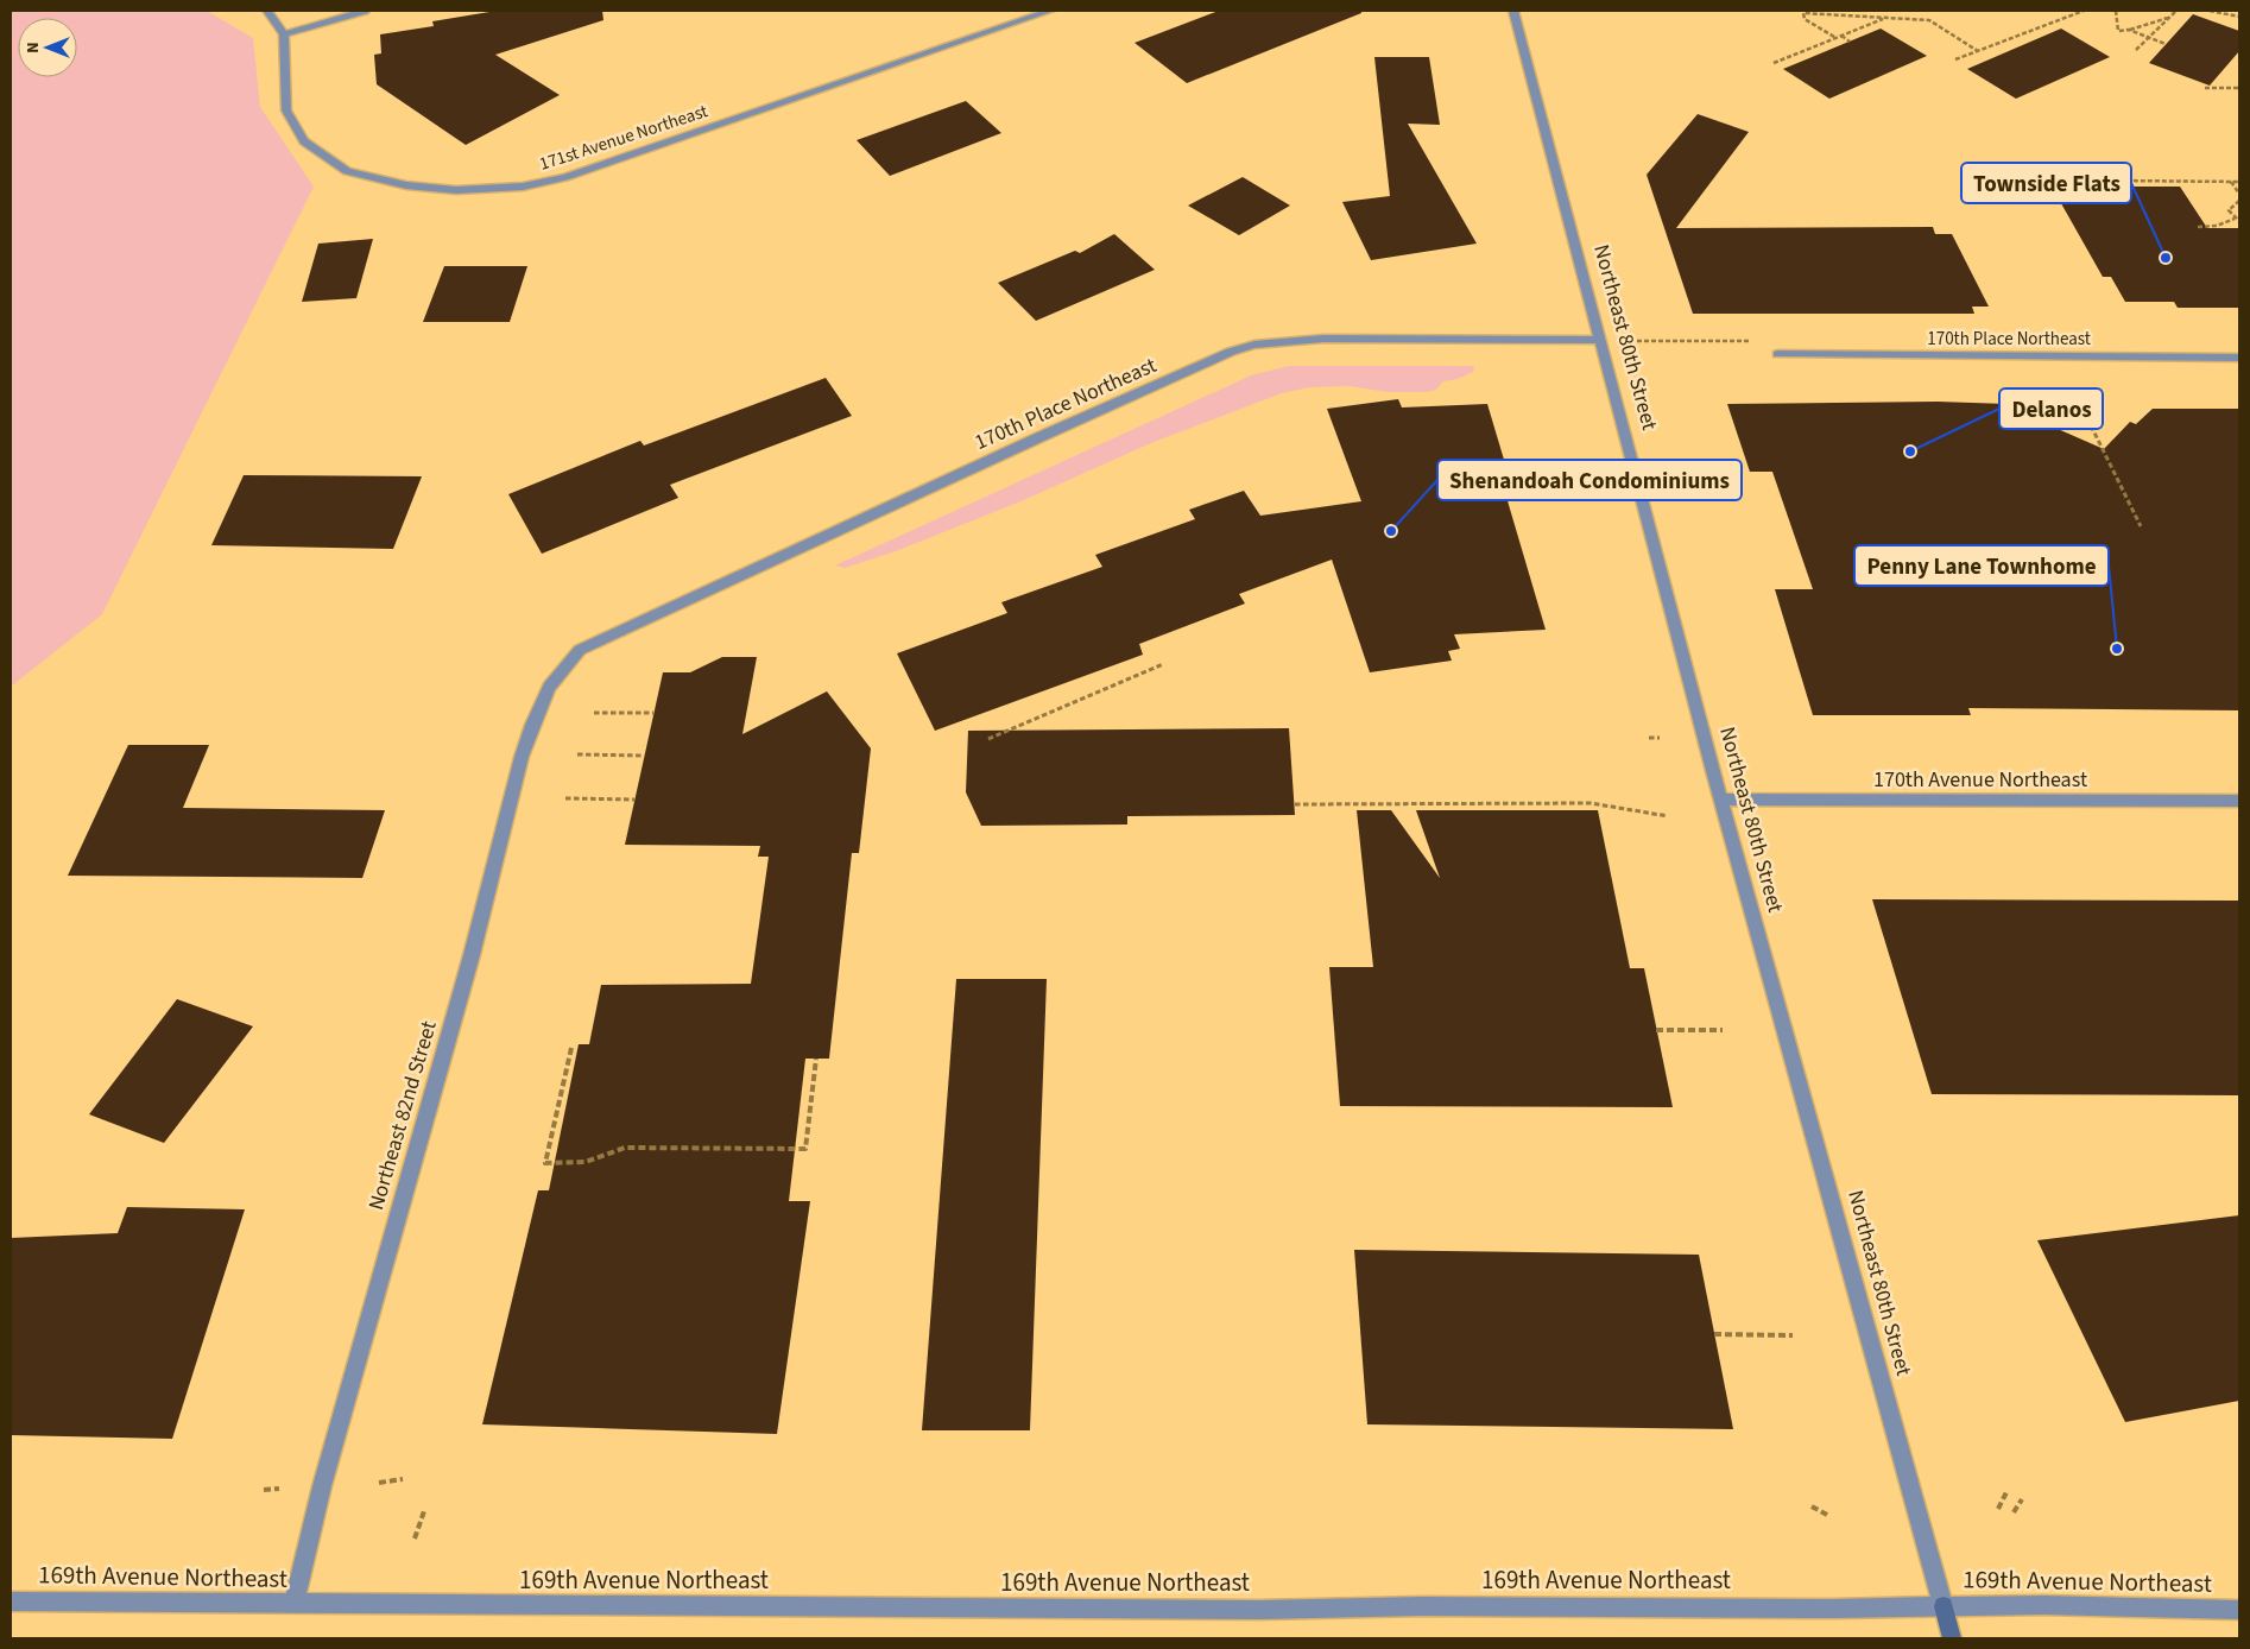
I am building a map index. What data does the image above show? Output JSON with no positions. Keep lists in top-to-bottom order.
{
  "streets": {
    "street": [
      "171st Avenue Northeast",
      "Northeast 80th Street",
      "170th Place Northeast",
      "170th Avenue Northeast",
      "Northeast 82nd Street",
      "169th Avenue Northeast"
    ]
  },
  "crossings": [
    ["Northeast 80th Street", "170th Place Northeast"],
    ["Northeast 80th Street", "170th Avenue Northeast"],
    ["Northeast 80th Street", "169th Avenue Northeast"],
    ["170th Place Northeast", "Northeast 82nd Street"],
    ["Northeast 82nd Street", "169th Avenue Northeast"]
  ],
  "places": [
    "Townside Flats",
    "Delanos",
    "Shenandoah Condominiums",
    "Penny Lane Townhome"
  ],
  "north": "left"
}
